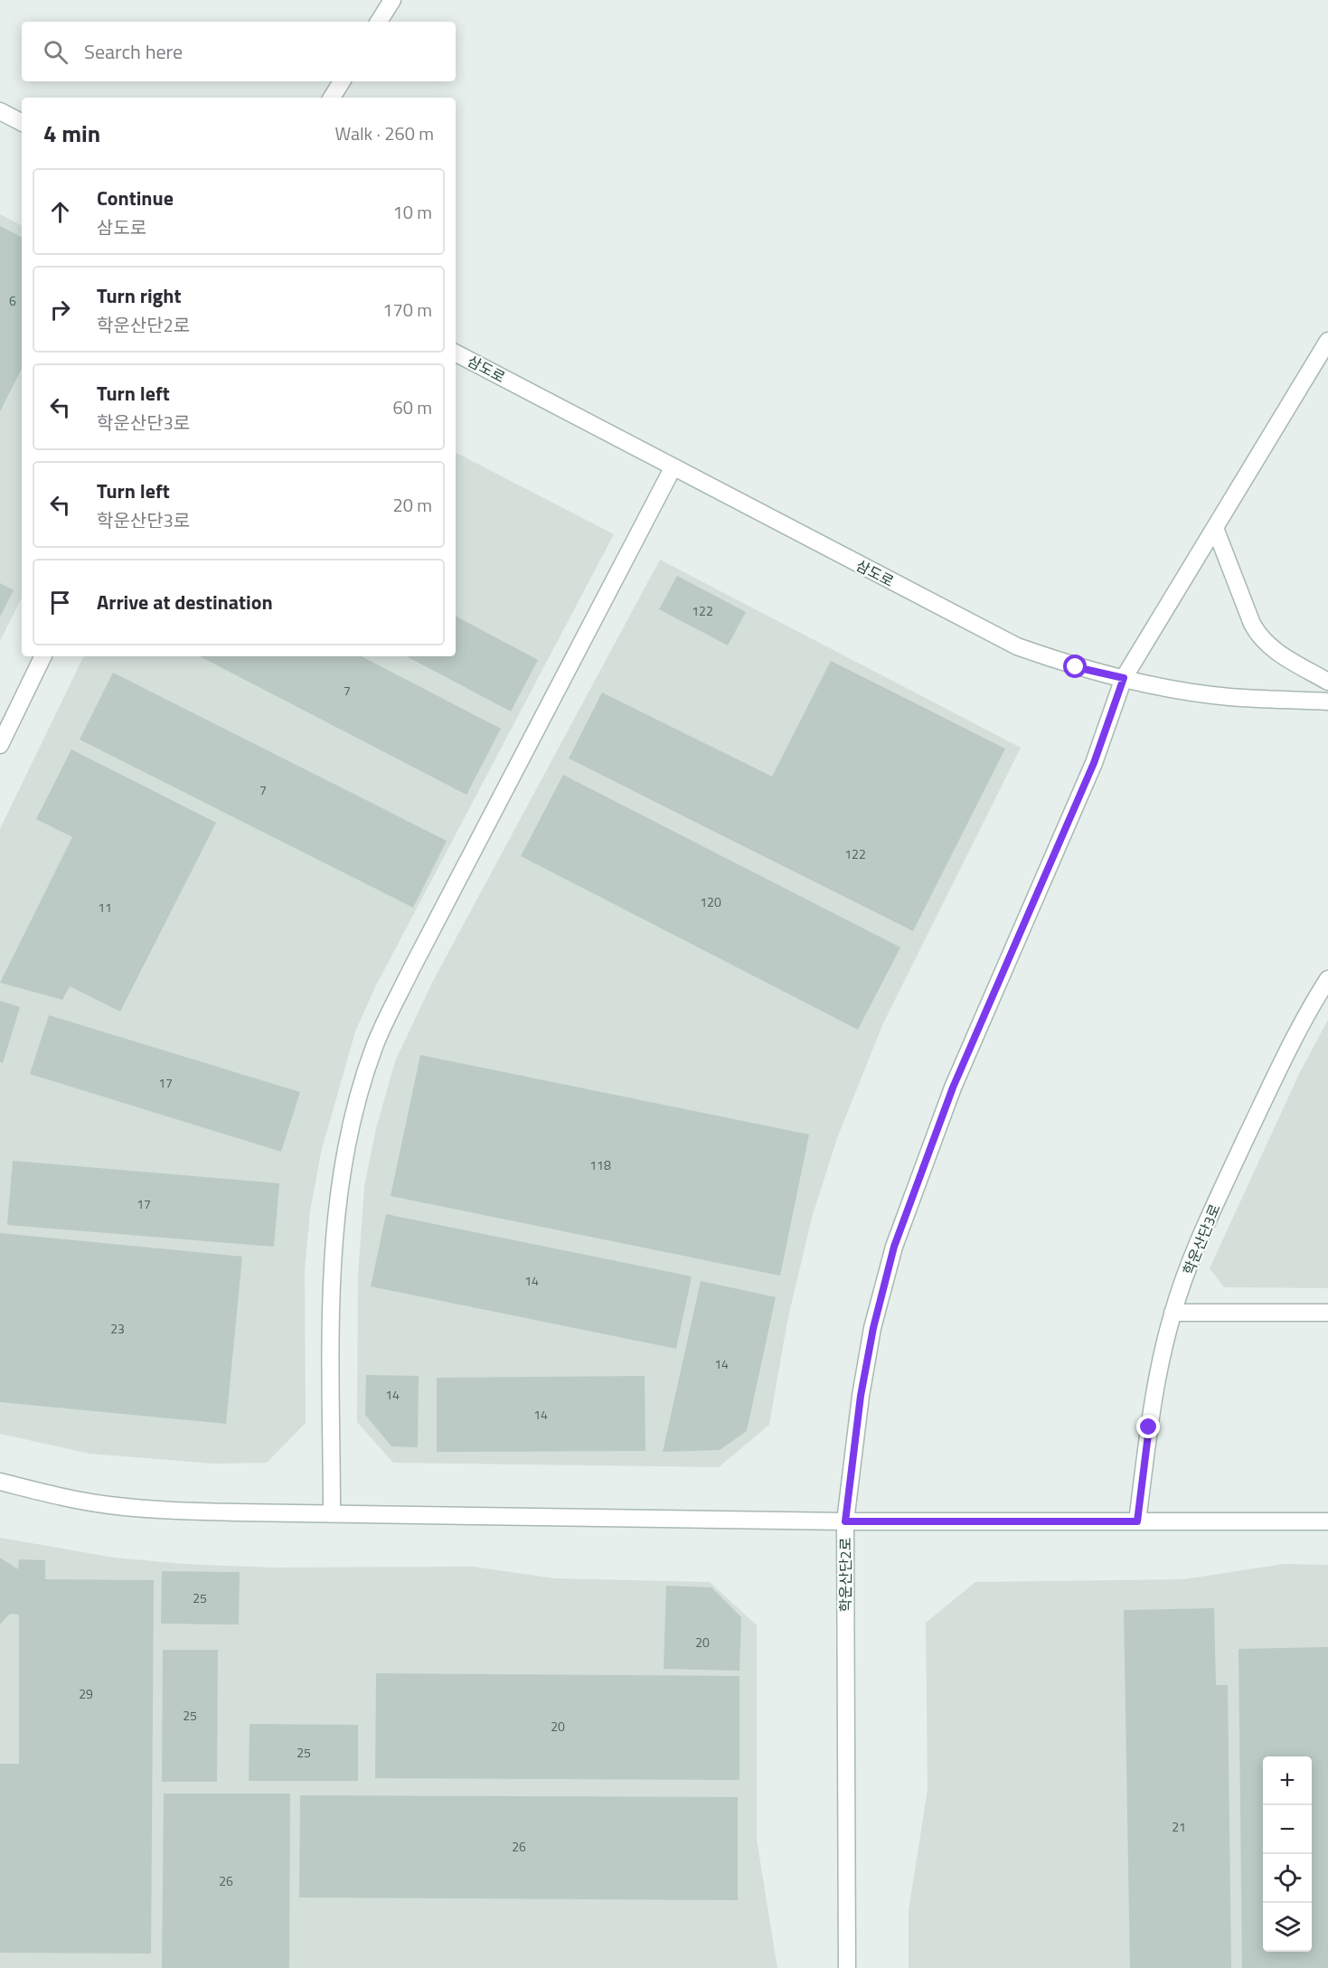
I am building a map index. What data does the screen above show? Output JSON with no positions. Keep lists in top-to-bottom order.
{
  "streets": {
    "street": ["삼도로", "학운산단3로", "학운산단2로"]
  },
  "crossings": [
    ["삼도로", "학운산단2로"]
  ],
  "house_numbers": [
    "6",
    "122",
    "7",
    "7",
    "122",
    "120",
    "11",
    "17",
    "118",
    "17",
    "14",
    "23",
    "14",
    "14",
    "14",
    "25",
    "20",
    "29",
    "25",
    "20",
    "25",
    "21",
    "26",
    "26"
  ],
  "page": {
    "search": "Search here",
    "heading": ["4 min", "Walk · 260 m"],
    "list": [
      ["Continue", "삼도로", "10 m"],
      ["Turn right", "학운산단2로", "170 m"],
      ["Turn left", "학운산단3로", "60 m"],
      ["Turn left", "학운산단3로", "20 m"],
      "Arrive at destination"
    ],
    "map_buttons": ["+", "−"]
  }
}
